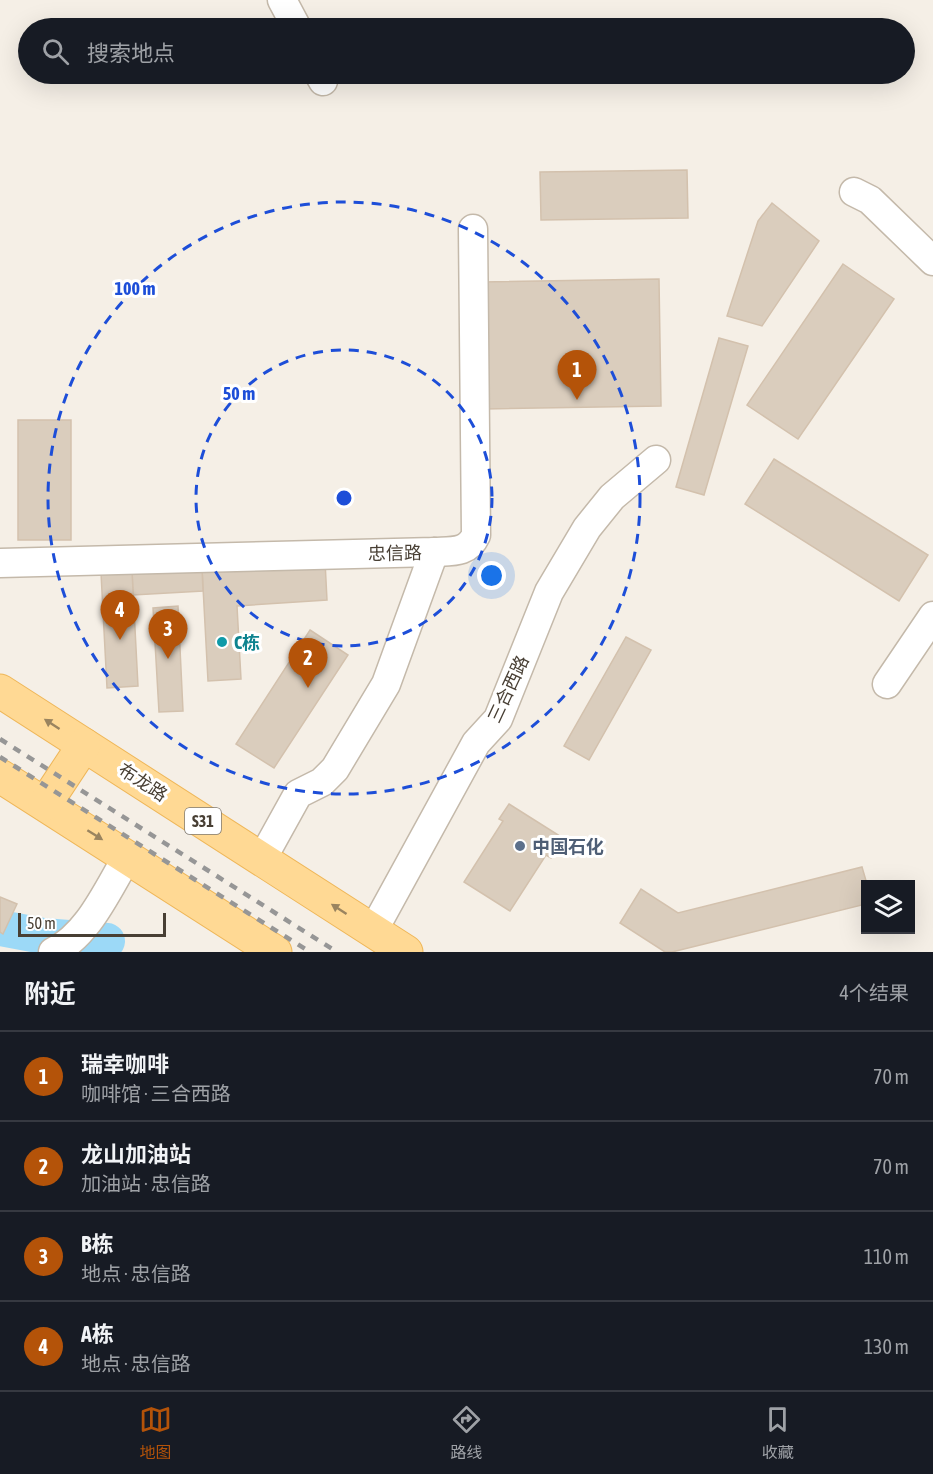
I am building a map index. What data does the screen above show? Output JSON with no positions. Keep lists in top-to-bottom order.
{
  "streets": {
    "main road": ["布龙路", "S31"],
    "street": ["忠信路", "三合西路"]
  },
  "crossings": [
    ["三合西路", "布龙路"]
  ],
  "places": ["C栋", "中国石化"],
  "scale_bar": "50 m",
  "page": {
    "search": "搜索地点",
    "pins": [
      "1",
      "4",
      "3",
      "2"
    ],
    "scale": "50 m",
    "heading": ["附近", "4个结果"],
    "list": [
      {
        "mark": "1",
        "name": "瑞幸咖啡",
        "note": "咖啡馆 · 三合西路",
        "value": "70 m"
      },
      {
        "mark": "2",
        "name": "龙山加油站",
        "note": "加油站 · 忠信路",
        "value": "70 m"
      },
      {
        "mark": "3",
        "name": "B栋",
        "note": "地点 · 忠信路",
        "value": "110 m"
      },
      {
        "mark": "4",
        "name": "A栋",
        "note": "地点 · 忠信路",
        "value": "130 m"
      }
    ],
    "nav": ["地图", "路线", "收藏"]
  },
  "rings": ["100 m", "50 m"]
}
